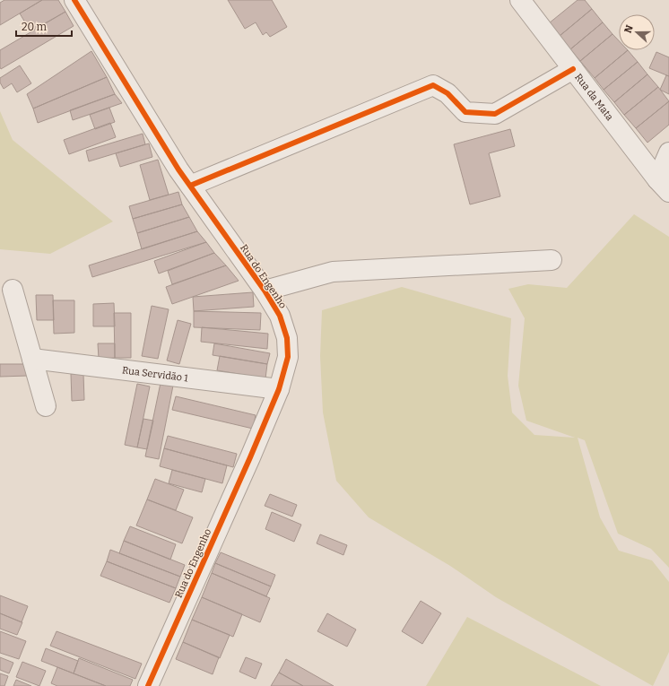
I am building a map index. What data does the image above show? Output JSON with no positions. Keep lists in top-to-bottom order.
{
  "streets": {
    "street": ["Rua da Mata", "Rua do Engenho", "Rua Servidão 1"]
  },
  "crossings": [
    ["Rua do Engenho", "Rua Servidão 1"]
  ],
  "scale_bar": "20 m",
  "north": "left"
}
